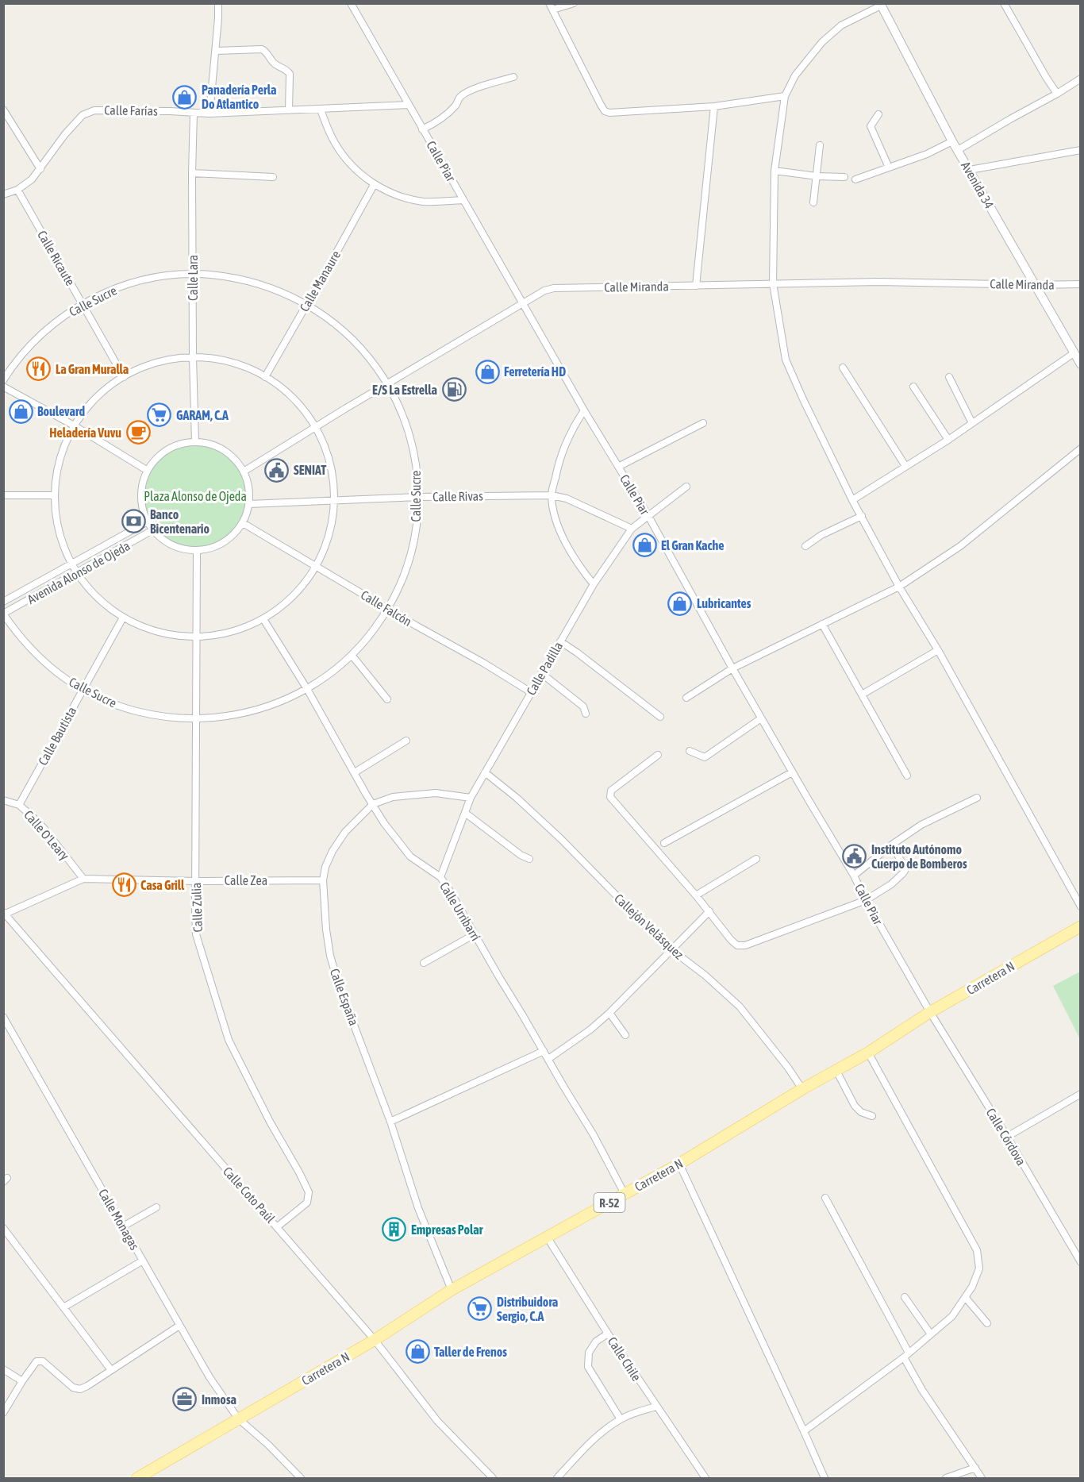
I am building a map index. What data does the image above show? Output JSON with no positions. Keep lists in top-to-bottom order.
{
  "streets": {
    "main road": ["Carretera N", "R-52"],
    "street": [
      "Calle Farías",
      "Calle Piar",
      "Avenida 34",
      "Calle Ricaute",
      "Calle Lara",
      "Calle Manaure",
      "Calle Miranda",
      "Calle Sucre",
      "Calle Rivas",
      "Avenida Alonso de Ojeda",
      "Calle Falcón",
      "Calle Padilla",
      "Calle Bautista",
      "Calle O'Leary",
      "Calle Zea",
      "Calle Zulia",
      "Calle Urribarrí",
      "Callejón Velásquez",
      "Calle España",
      "Calle Córdova",
      "Calle Coto Paúl",
      "Calle Monagas",
      "Calle Chile"
    ]
  },
  "crossings": [
    ["Calle Farías", "Calle Piar"],
    ["Calle Farías", "Calle Ricaute"],
    ["Calle Farías", "Calle Lara"],
    ["Calle Piar", "Calle Miranda"],
    ["Calle Piar", "Calle Padilla"],
    ["Calle Piar", "Carretera N"],
    ["Calle Piar", "Calle Córdova"],
    ["Avenida 34", "Calle Miranda"],
    ["Calle Ricaute", "Calle Sucre"],
    ["Calle Lara", "Calle Miranda"],
    ["Calle Lara", "Calle Sucre"],
    ["Calle Lara", "Calle Rivas"],
    ["Calle Lara", "Avenida Alonso de Ojeda"],
    ["Calle Lara", "Calle Falcón"],
    ["Calle Lara", "Calle Zulia"],
    ["Calle Manaure", "Calle Sucre"],
    ["Calle Miranda", "Calle Sucre"],
    ["Calle Miranda", "Calle Rivas"],
    ["Calle Miranda", "Avenida Alonso de Ojeda"],
    ["Calle Miranda", "Calle Falcón"],
    ["Calle Miranda", "Calle Zulia"],
    ["Calle Sucre", "Calle Rivas"],
    ["Calle Sucre", "Avenida Alonso de Ojeda"],
    ["Calle Sucre", "Calle Falcón"],
    ["Calle Sucre", "Calle Bautista"],
    ["Calle Sucre", "Calle Zulia"],
    ["Calle Sucre", "Calle Urribarrí"],
    ["Calle Rivas", "Avenida Alonso de Ojeda"],
    ["Calle Rivas", "Calle Falcón"],
    ["Calle Rivas", "Calle Padilla"],
    ["Calle Rivas", "Calle Zulia"],
    ["Avenida Alonso de Ojeda", "Calle Falcón"],
    ["Avenida Alonso de Ojeda", "Calle Zulia"],
    ["Calle Falcón", "Calle Padilla"],
    ["Calle Falcón", "Calle Zulia"],
    ["Calle Padilla", "Calle Urribarrí"],
    ["Calle Padilla", "Callejón Velásquez"],
    ["Calle Padilla", "Calle España"],
    ["Calle Bautista", "Calle O'Leary"],
    ["Calle O'Leary", "Calle Zea"],
    ["Calle Zea", "Calle Zulia"],
    ["Calle Zea", "Calle España"],
    ["Calle Zea", "Calle Coto Paúl"],
    ["Calle Zulia", "Calle Coto Paúl"],
    ["Calle Urribarrí", "Carretera N"],
    ["Calle Urribarrí", "Calle España"],
    ["Callejón Velásquez", "Carretera N"],
    ["Carretera N", "Calle España"],
    ["Carretera N", "Calle Córdova"],
    ["Carretera N", "Calle Coto Paúl"],
    ["Carretera N", "Calle Monagas"],
    ["Carretera N", "Calle Chile"]
  ],
  "parks": ["Plaza Alonso de Ojeda"],
  "places": {
    "shop": [
      "Panadería Perla Do Atlantico",
      "Ferretería HD",
      "Boulevard",
      "El Gran Kache",
      "Lubricantes",
      "Taller de Frenos"
    ],
    "restaurant": ["La Gran Muralla", "Casa Grill"],
    "fuel station": ["E/S La Estrella"],
    "supermarket": ["GARAM, C.A", "Distribuidora Sergio, C.A"],
    "cafe": ["Heladería Vuvu"],
    "public building": ["SENIAT", "Instituto Autónomo Cuerpo de Bomberos"],
    "bank": ["Banco Bicentenario"],
    "building": ["Empresas Polar"],
    "office": ["Inmosa"]
  }
}
